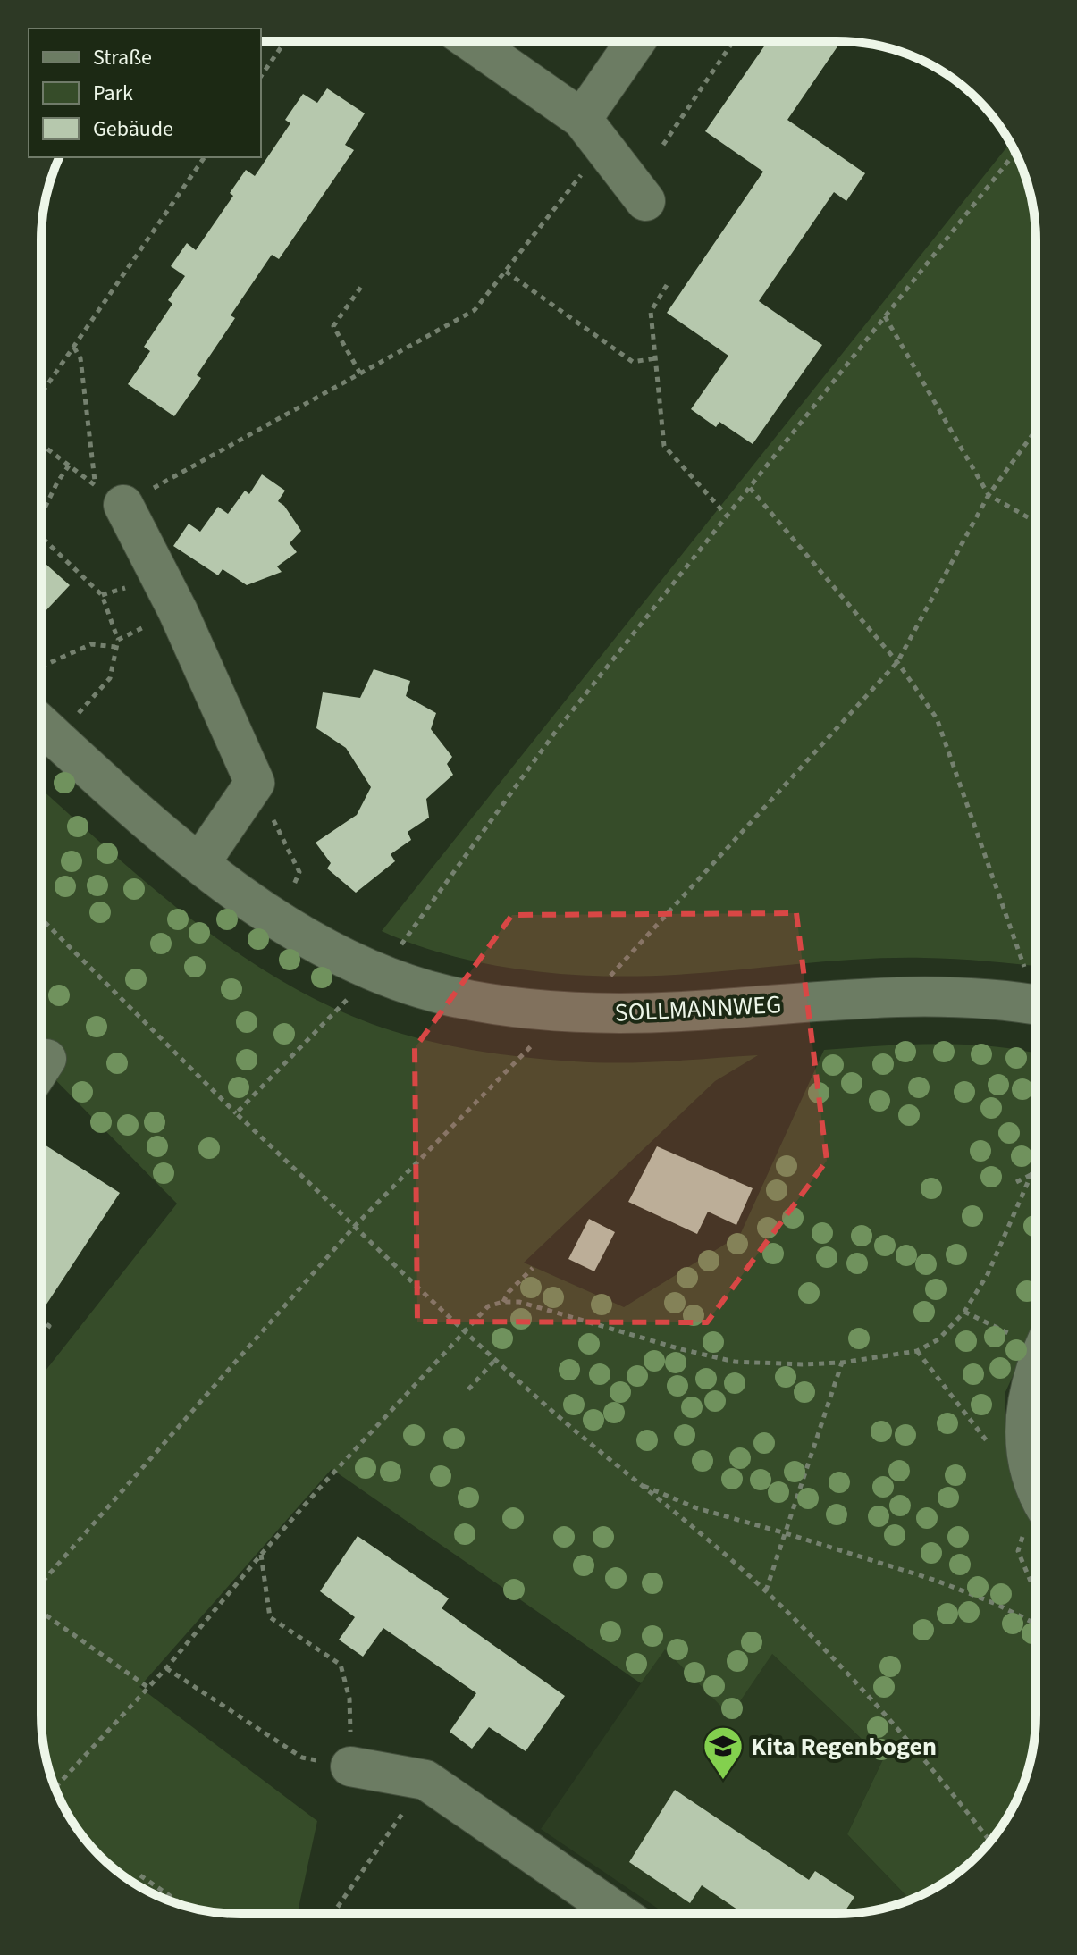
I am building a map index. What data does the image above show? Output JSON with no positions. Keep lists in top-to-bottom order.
{
  "streets": {
    "street": ["SOLLMANNWEG"]
  },
  "places": {
    "school or university": ["Kita Regenbogen"]
  },
  "legend": ["Straße", "Park", "Gebäude"]
}
